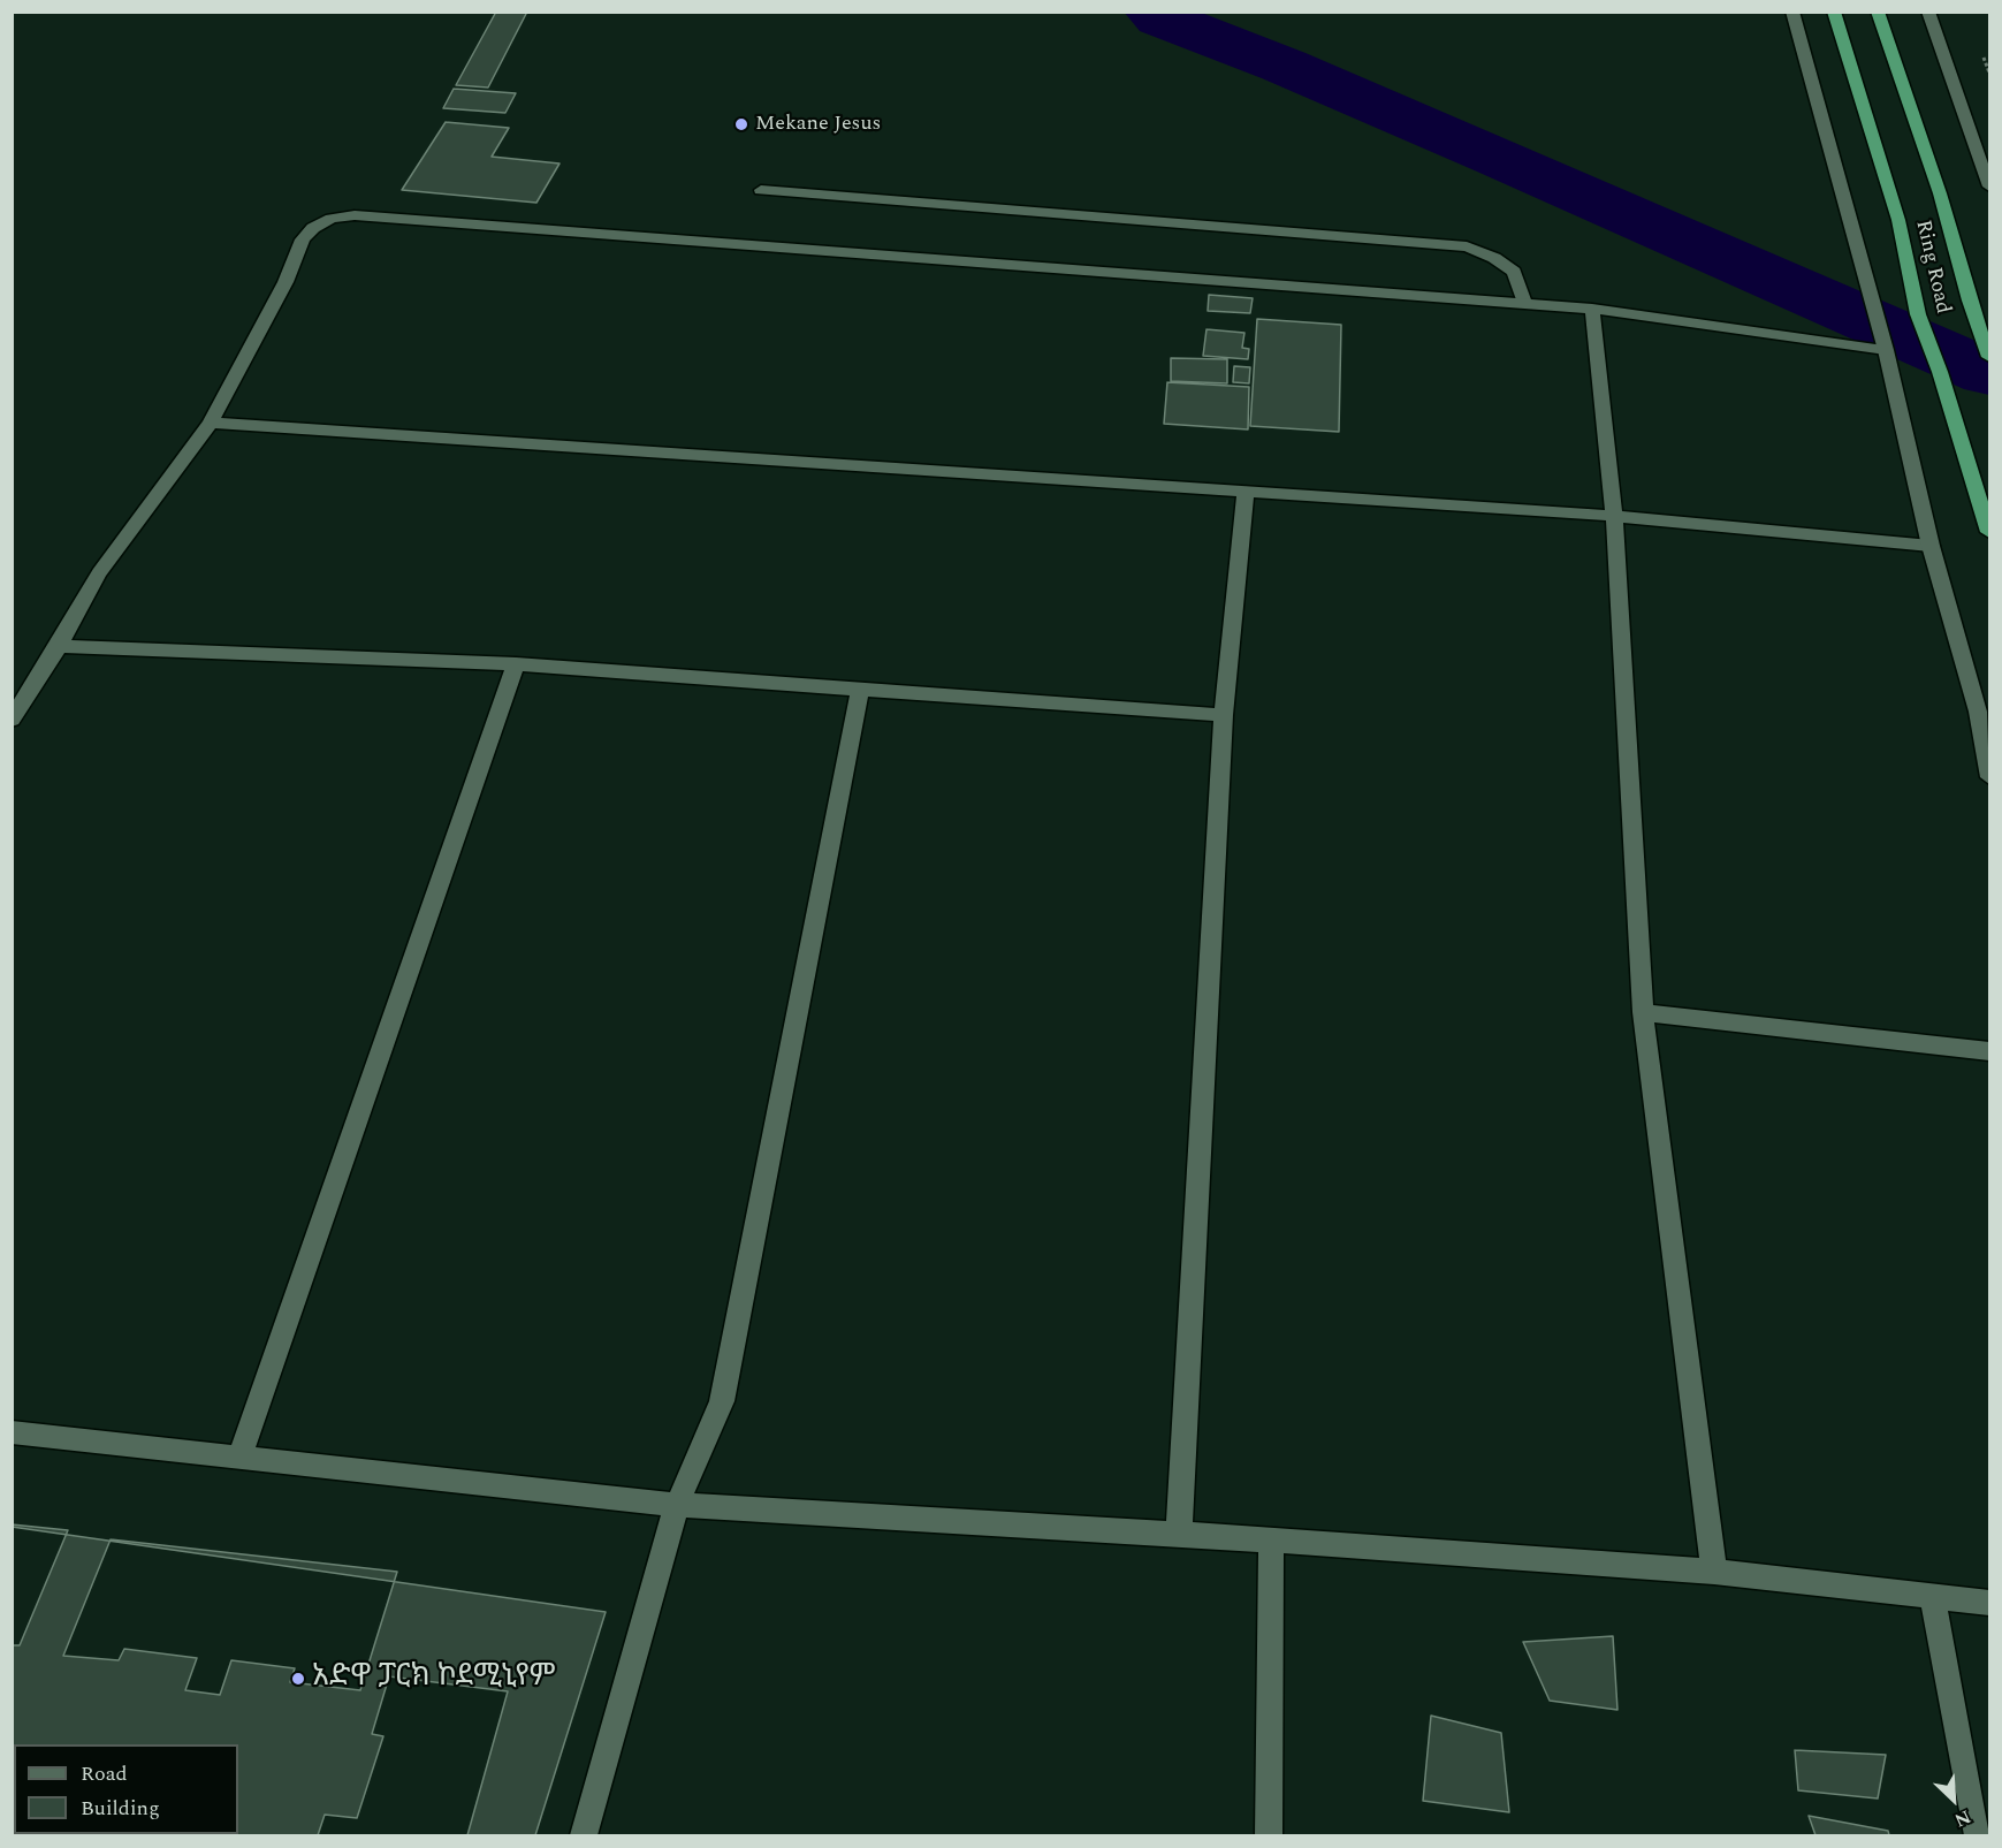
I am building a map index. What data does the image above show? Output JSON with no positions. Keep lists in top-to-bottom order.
{
  "streets": {
    "highway": ["Ring Road"]
  },
  "places": ["Mekane Jesus", "አድዋ ፓርክ ኮደሚኒየም"],
  "legend": ["Road", "Building"],
  "north": "bottom right"
}
